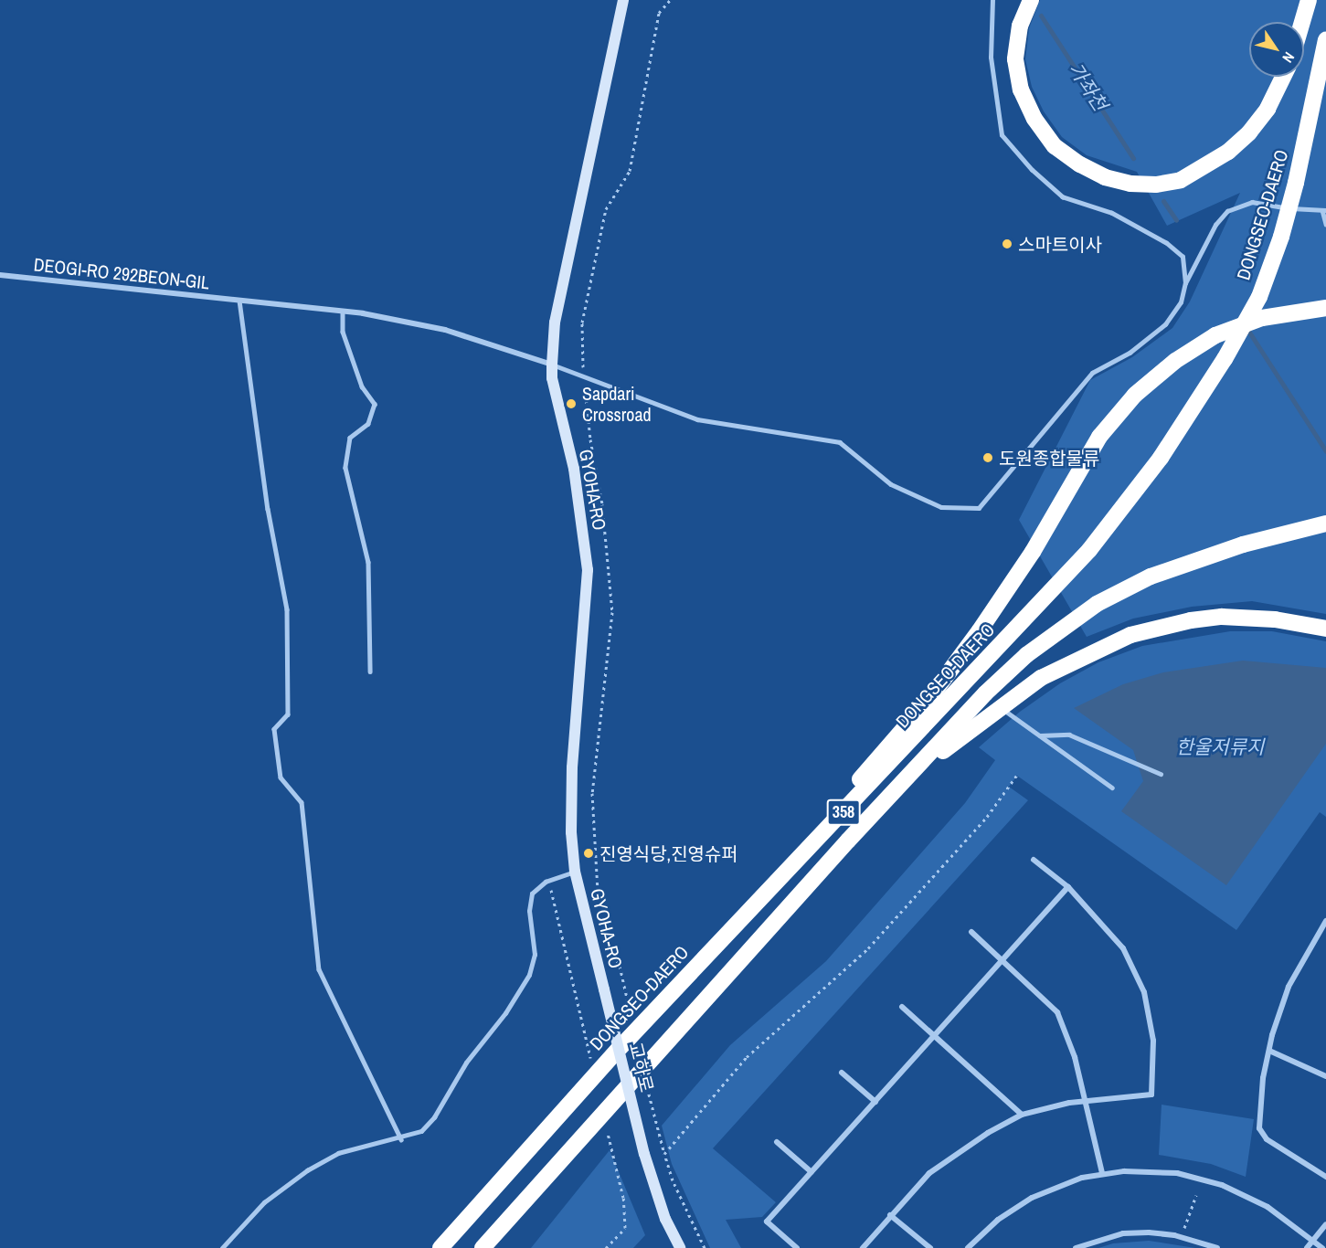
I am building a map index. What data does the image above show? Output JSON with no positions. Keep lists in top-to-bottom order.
{
  "streets": {
    "highway": ["DONGSEO-DAERO", "358"],
    "street": ["DEOGI-RO 292BEON-GIL", "GYOHA-RO", "교하로"]
  },
  "crossings": [
    ["DEOGI-RO 292BEON-GIL", "GYOHA-RO"],
    ["GYOHA-RO", "교하로"]
  ],
  "water": ["가좌천", "한울저류지"],
  "places": [
    "스마트이사",
    "Sapdari Crossroad",
    "도원종합물류",
    "진영식당,진영슈퍼"
  ],
  "north": "bottom right"
}
